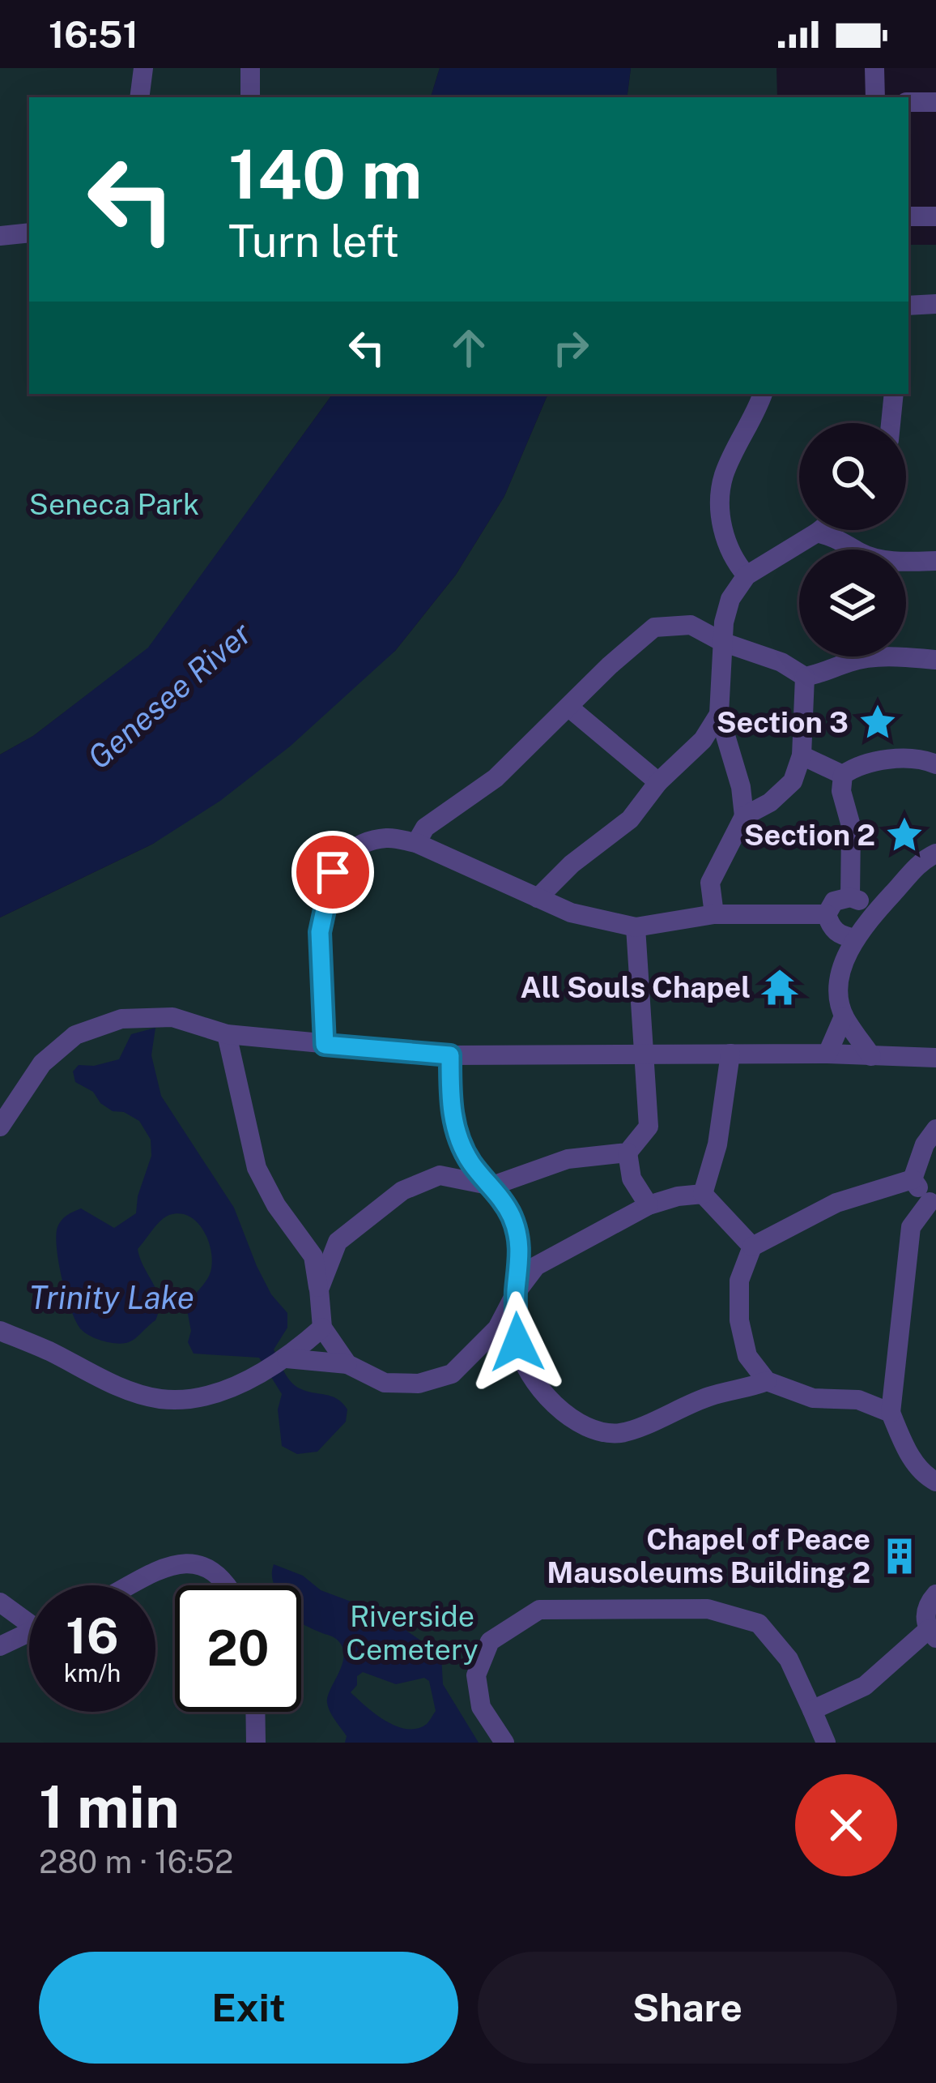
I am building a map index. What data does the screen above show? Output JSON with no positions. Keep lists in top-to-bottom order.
{
  "water": ["Genesee River", "Trinity Lake"],
  "parks": ["Seneca Park", "Riverside Cemetery"],
  "places": {
    "place": ["Section 3", "Section 2"],
    "temple": ["All Souls Chapel"],
    "building": ["Chapel of Peace Mausoleums Building 2"]
  },
  "page": {
    "status": "16:51",
    "turn": ["140 m", "Turn left"],
    "speed": "16 km/h",
    "limit": "20",
    "heading": ["1 min", "280 m · 16:52"],
    "buttons": ["Exit", "Share"]
  }
}
